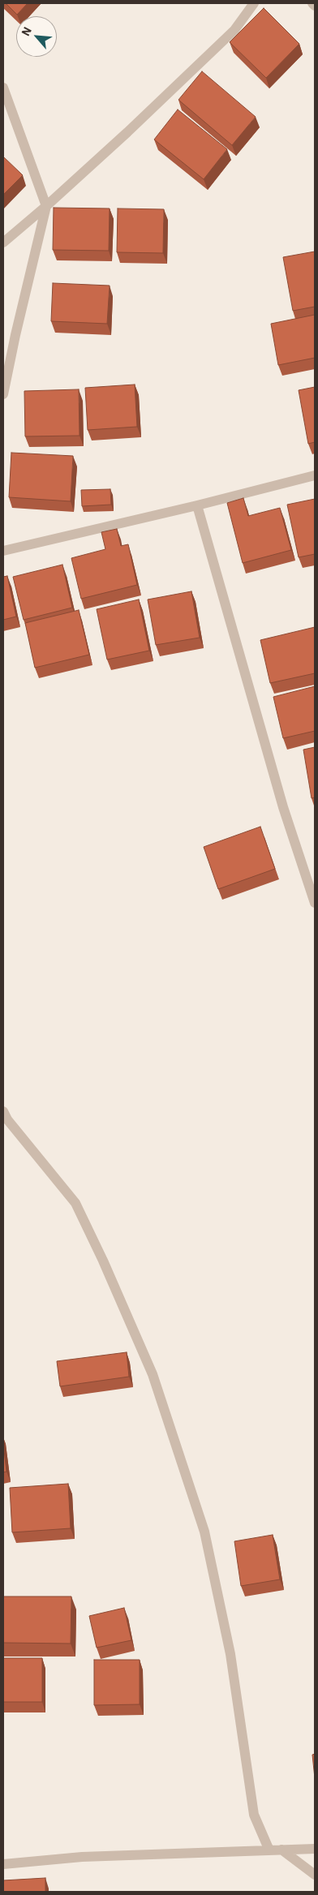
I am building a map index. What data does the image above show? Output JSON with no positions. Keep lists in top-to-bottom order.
{
  "north": "top left"
}
